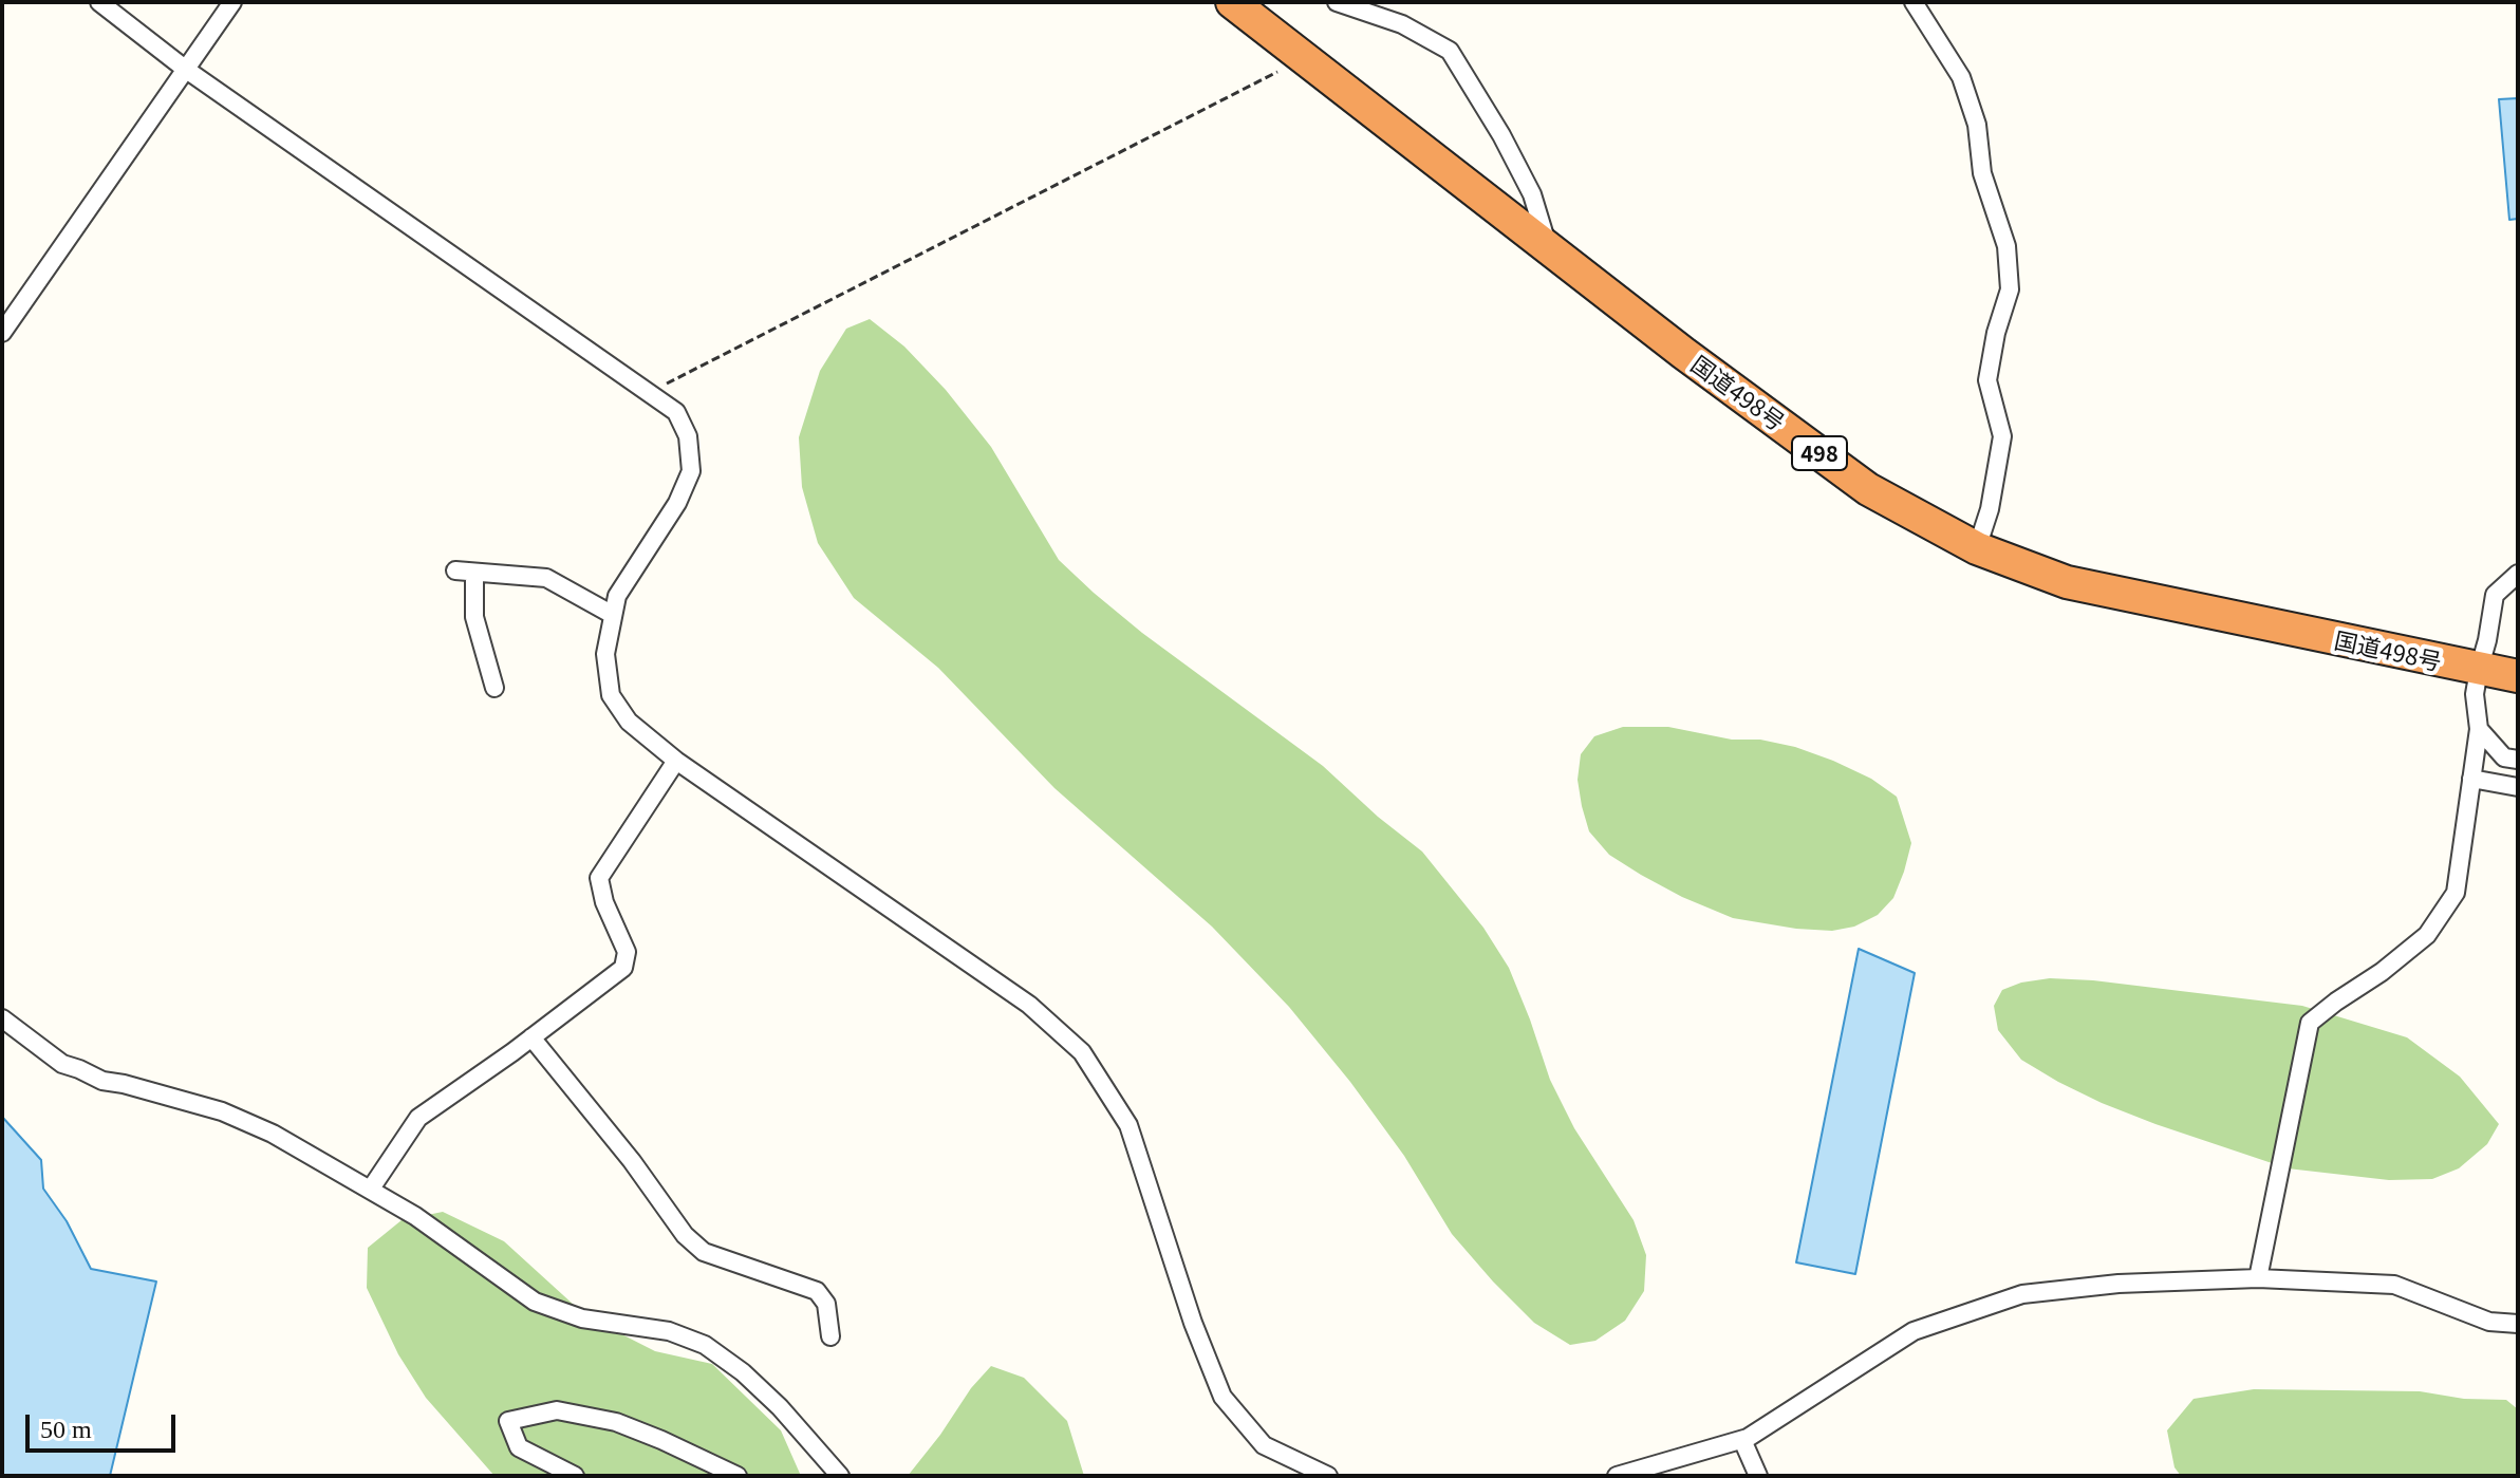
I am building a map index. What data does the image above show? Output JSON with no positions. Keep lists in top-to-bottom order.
{
  "streets": {
    "highway": ["国道498号", "498"]
  },
  "scale_bar": "50 m"
}
